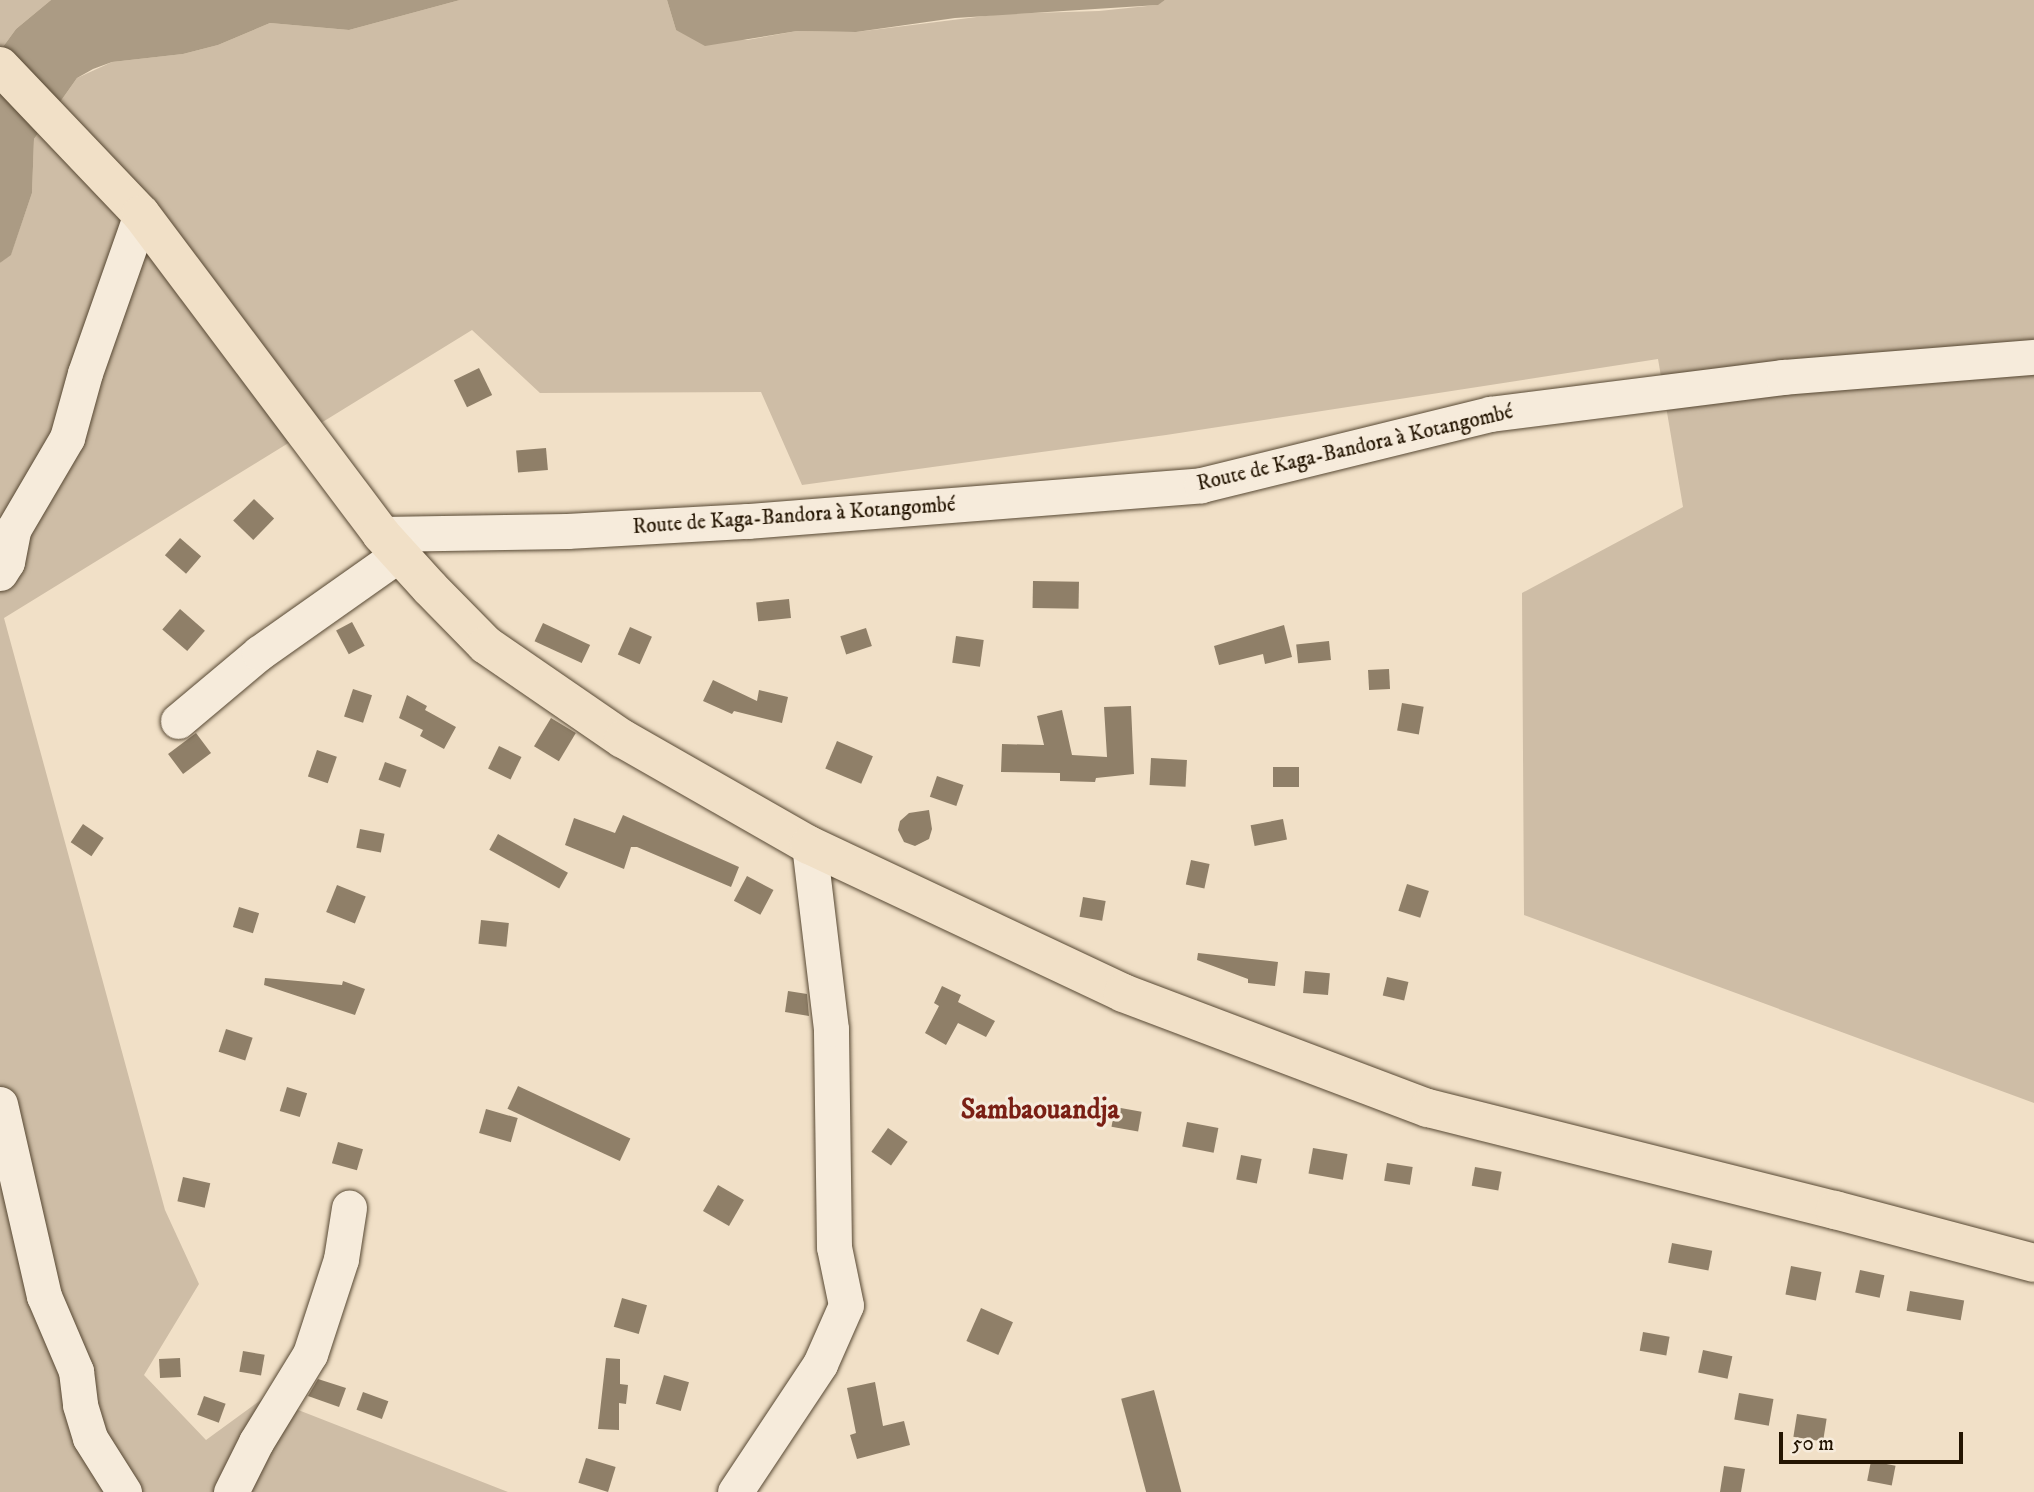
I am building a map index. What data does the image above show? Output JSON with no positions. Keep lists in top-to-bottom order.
{
  "streets": {
    "street": ["Route de Kaga-Bandora à Kotangombé"]
  },
  "districts": ["Sambaouandja"],
  "scale_bar": "50 m"
}
